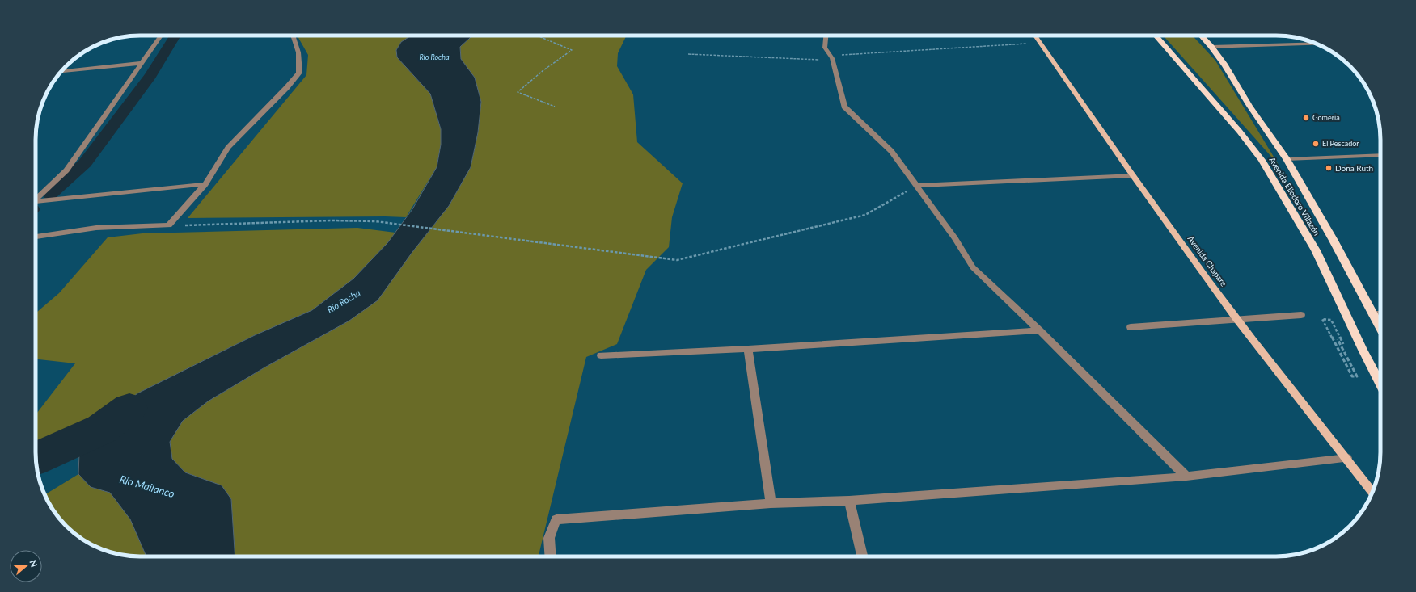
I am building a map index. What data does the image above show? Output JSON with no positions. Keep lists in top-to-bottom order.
{
  "streets": {
    "highway": ["Avenida Eliodoro Villazón"],
    "main road": ["Avenida Chapare"]
  },
  "water": ["Río Rocha", "Río Mailanco"],
  "places": ["Gomeria", "El Pescador", "Doña Ruth"],
  "north": "right"
}
